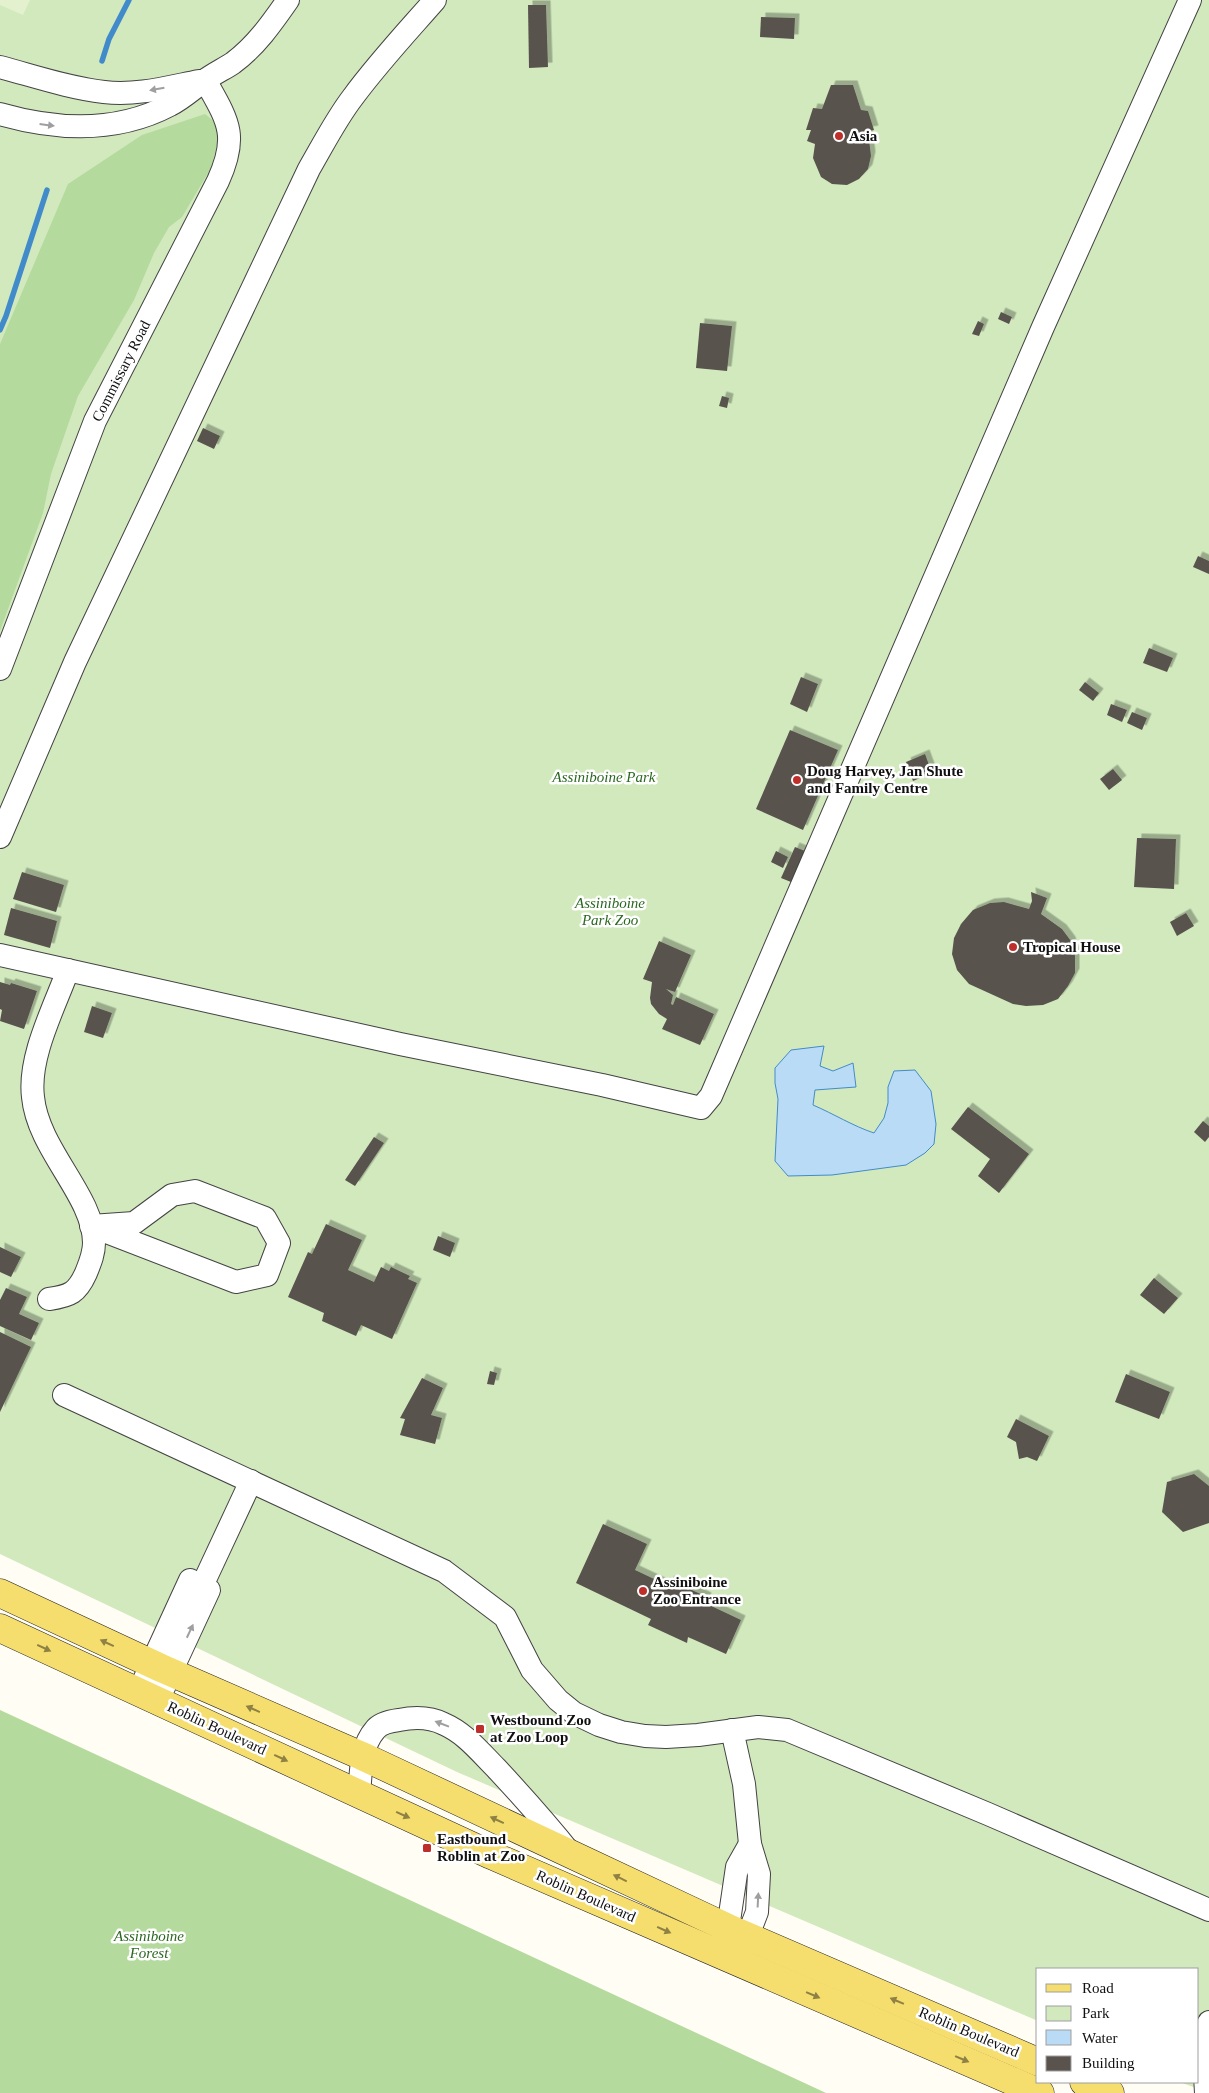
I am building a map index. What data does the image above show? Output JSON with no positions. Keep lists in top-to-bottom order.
{
  "streets": {
    "main road": ["Roblin Boulevard"],
    "street": ["Commissary Road"]
  },
  "parks": ["Assiniboine Park", "Assiniboine Park Zoo", "Assiniboine Forest"],
  "places": {
    "other": [
      "Asia",
      "Doug Harvey, Jan Shute and Family Centre",
      "Tropical House",
      "Assiniboine Zoo Entrance"
    ],
    "transit": ["Westbound Zoo at Zoo Loop", "Eastbound Roblin at Zoo"]
  },
  "legend": [
    "Road",
    "Park",
    "Water",
    "Building"
  ]
}
